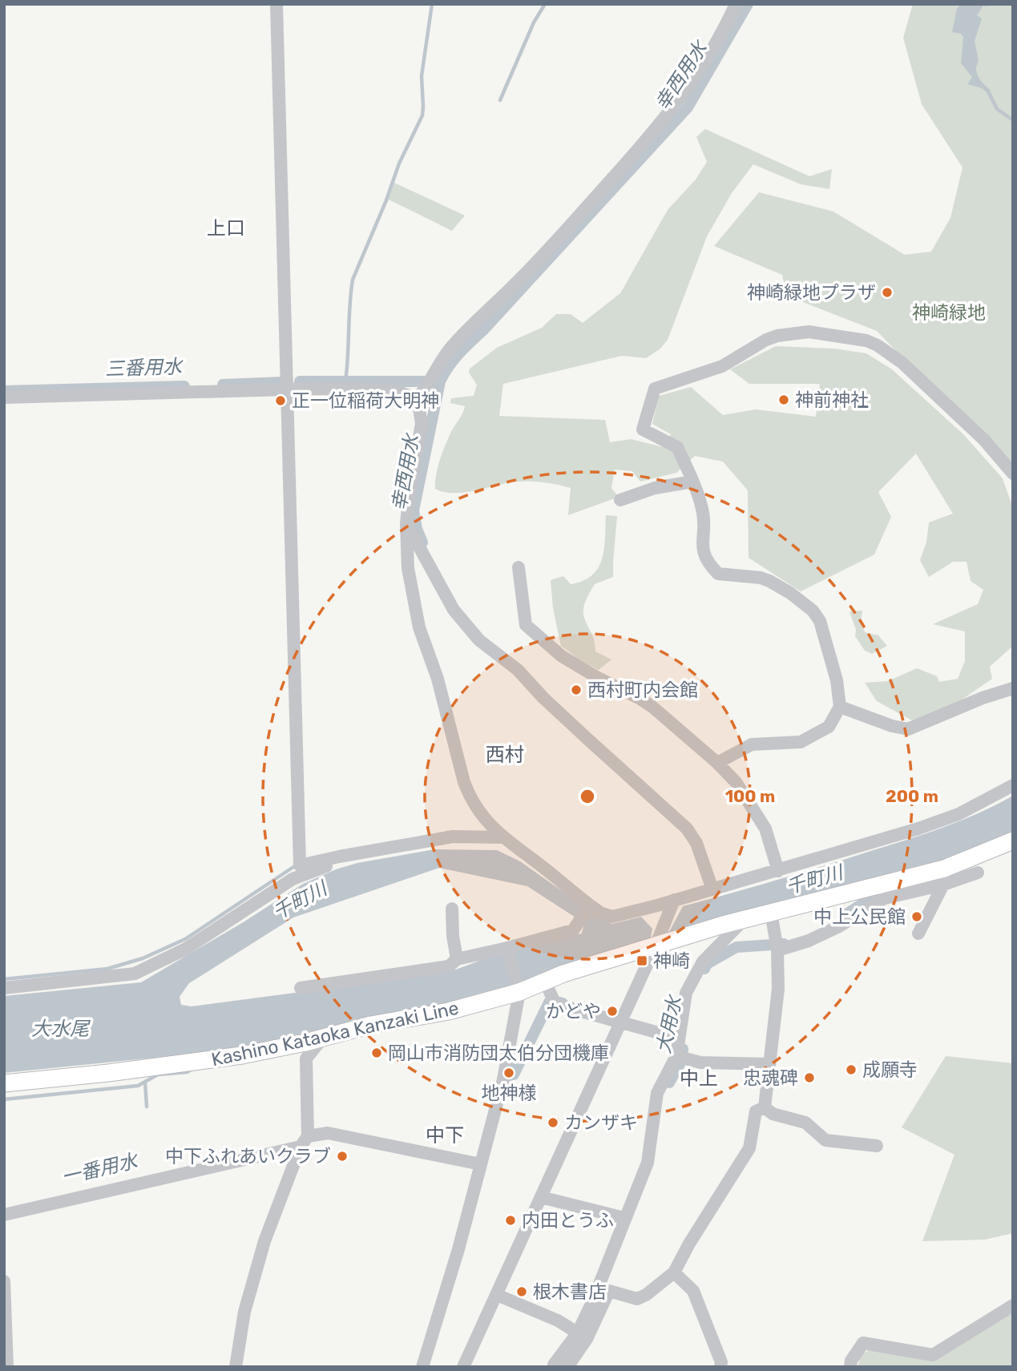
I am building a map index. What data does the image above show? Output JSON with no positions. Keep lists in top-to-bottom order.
{
  "streets": {
    "main road": ["Kashino Kataoka Kanzaki Line"]
  },
  "districts": [
    "上口",
    "西村",
    "中上",
    "中下"
  ],
  "water": [
    "幸西用水",
    "三番用水",
    "千町川",
    "大用水",
    "大水尾",
    "一番用水"
  ],
  "parks": ["神崎緑地"],
  "places": {
    "other": [
      "神崎緑地プラザ",
      "神前神社",
      "正一位稲荷大明神",
      "西村町内会館",
      "中上公民館",
      "かどや",
      "岡山市消防団太伯分団機庫",
      "成願寺",
      "地神様",
      "忠魂碑",
      "カンザキ",
      "中下ふれあいクラブ",
      "内田とうふ",
      "根木書店"
    ],
    "transit": ["神崎"]
  },
  "rings": ["100 m", "200 m"]
}
